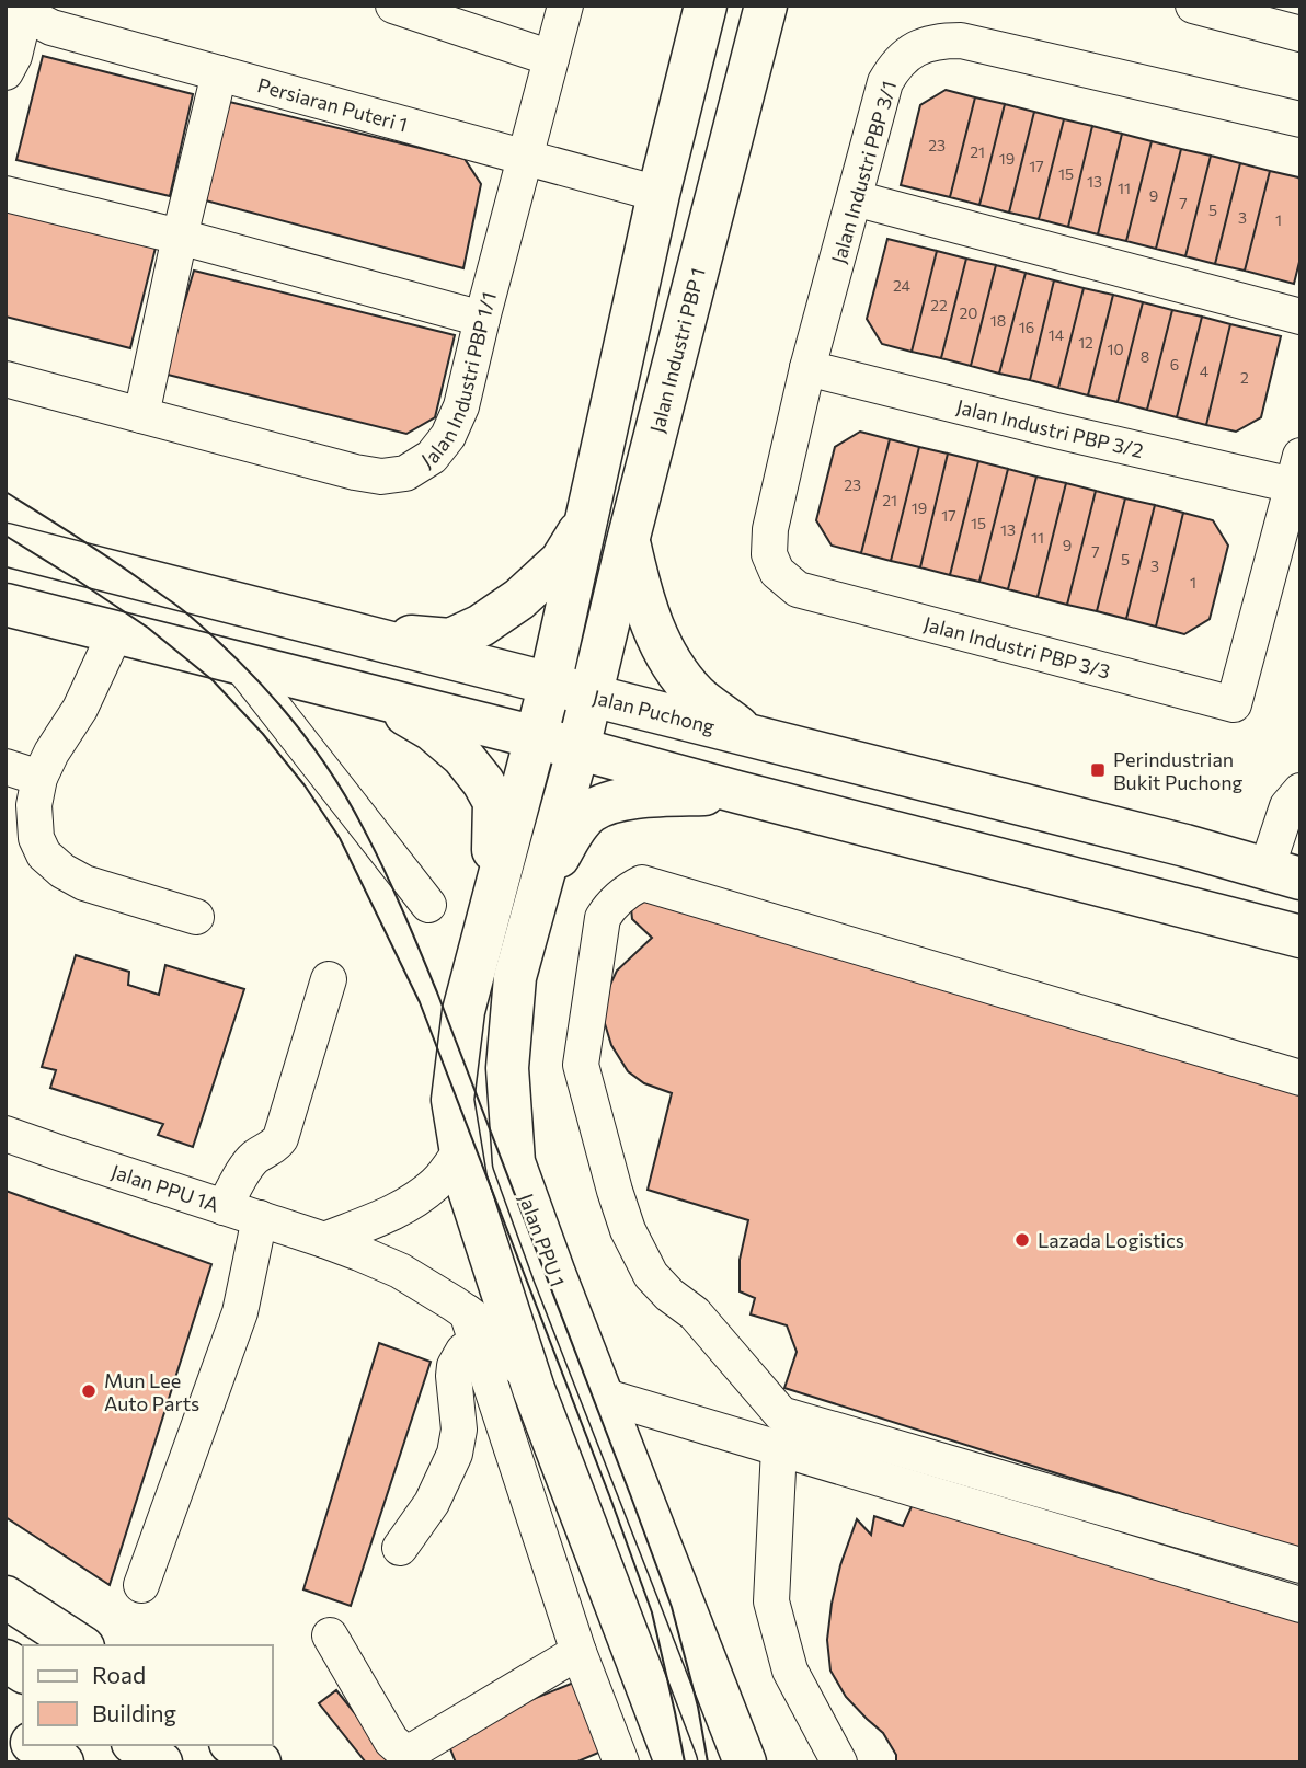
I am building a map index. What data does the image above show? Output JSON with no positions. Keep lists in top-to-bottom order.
{
  "streets": {
    "main road": ["Jalan Industri PBP 1", "Jalan Puchong", "Jalan PPU 1"],
    "street": [
      "Persiaran Puteri 1",
      "Jalan Industri PBP 3/1",
      "Jalan Industri PBP 1/1",
      "Jalan Industri PBP 3/2",
      "Jalan Industri PBP 3/3",
      "Jalan PPU 1A"
    ]
  },
  "crossings": [
    ["Persiaran Puteri 1", "Jalan Industri PBP 1/1"],
    ["Jalan Industri PBP 3/1", "Jalan Industri PBP 3/2"],
    ["Jalan Industri PBP 3/1", "Jalan Industri PBP 3/3"],
    ["Jalan Industri PBP 1", "Jalan Puchong"],
    ["Jalan Industri PBP 1", "Jalan PPU 1"],
    ["Jalan Industri PBP 3/2", "Jalan Industri PBP 3/3"],
    ["Jalan Puchong", "Jalan PPU 1"]
  ],
  "places": {
    "transit": ["Perindustrian Bukit Puchong"],
    "other": ["Lazada Logistics", "Mun Lee Auto Parts"]
  },
  "house_numbers": [
    "23",
    "21",
    "19",
    "17",
    "15",
    "13",
    "11",
    "9",
    "7",
    "5",
    "3",
    "1",
    "24",
    "22",
    "20",
    "18",
    "16",
    "14",
    "12",
    "10",
    "8",
    "6",
    "4",
    "2",
    "23",
    "21",
    "19",
    "17",
    "15",
    "13",
    "11",
    "9",
    "7",
    "5",
    "3",
    "1"
  ],
  "legend": ["Road", "Building"]
}
